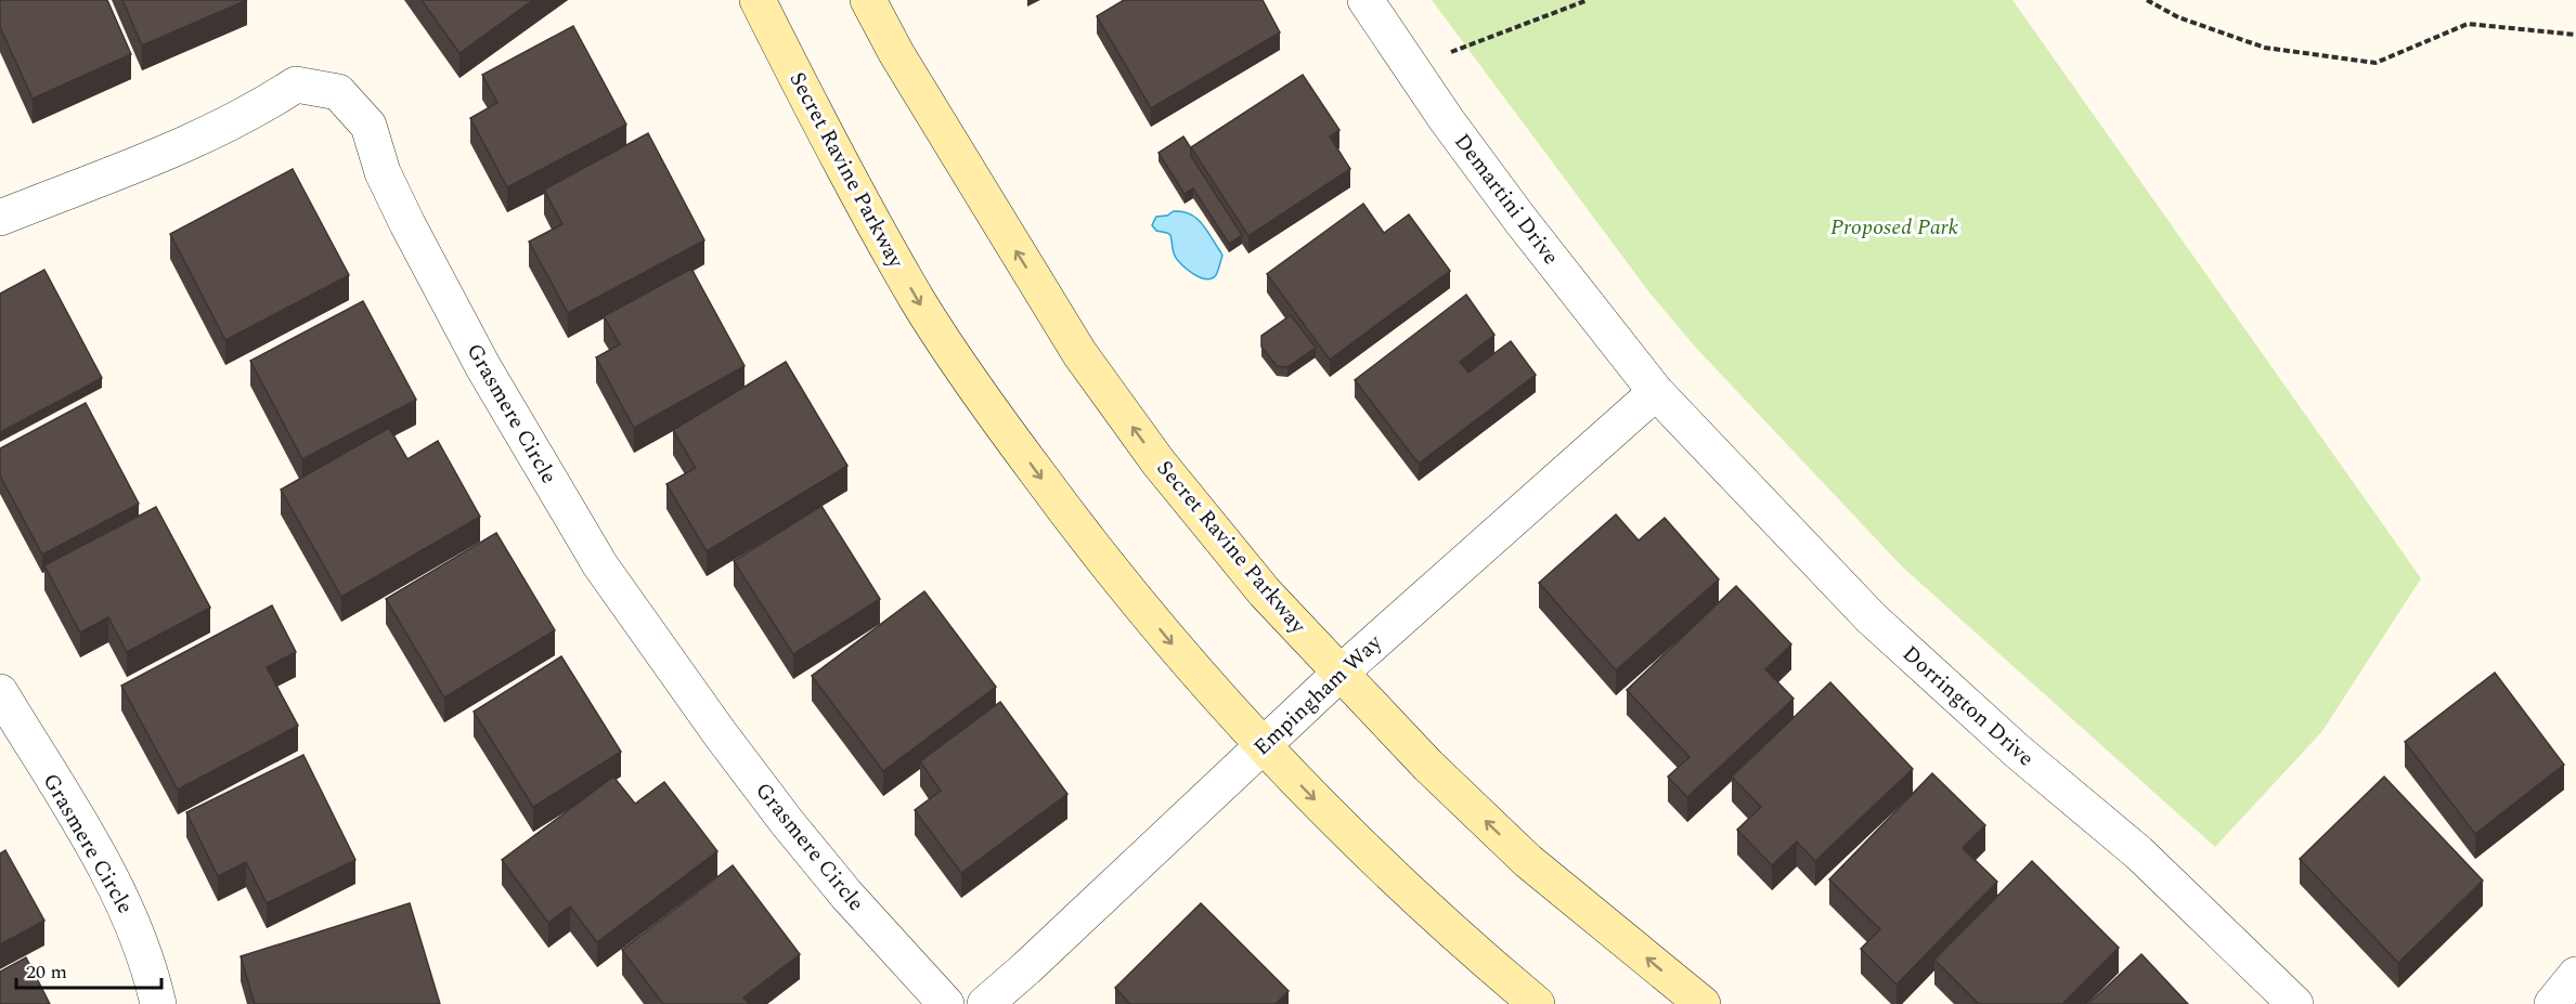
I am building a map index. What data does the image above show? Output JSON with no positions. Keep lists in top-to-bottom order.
{
  "streets": {
    "main road": ["Secret Ravine Parkway"],
    "street": [
      "Demartini Drive",
      "Grasmere Circle",
      "Empingham Way",
      "Dorrington Drive"
    ]
  },
  "crossings": [
    ["Secret Ravine Parkway", "Empingham Way"],
    ["Demartini Drive", "Empingham Way"],
    ["Demartini Drive", "Dorrington Drive"],
    ["Empingham Way", "Dorrington Drive"]
  ],
  "parks": ["Proposed Park"],
  "scale_bar": "20 m"
}
